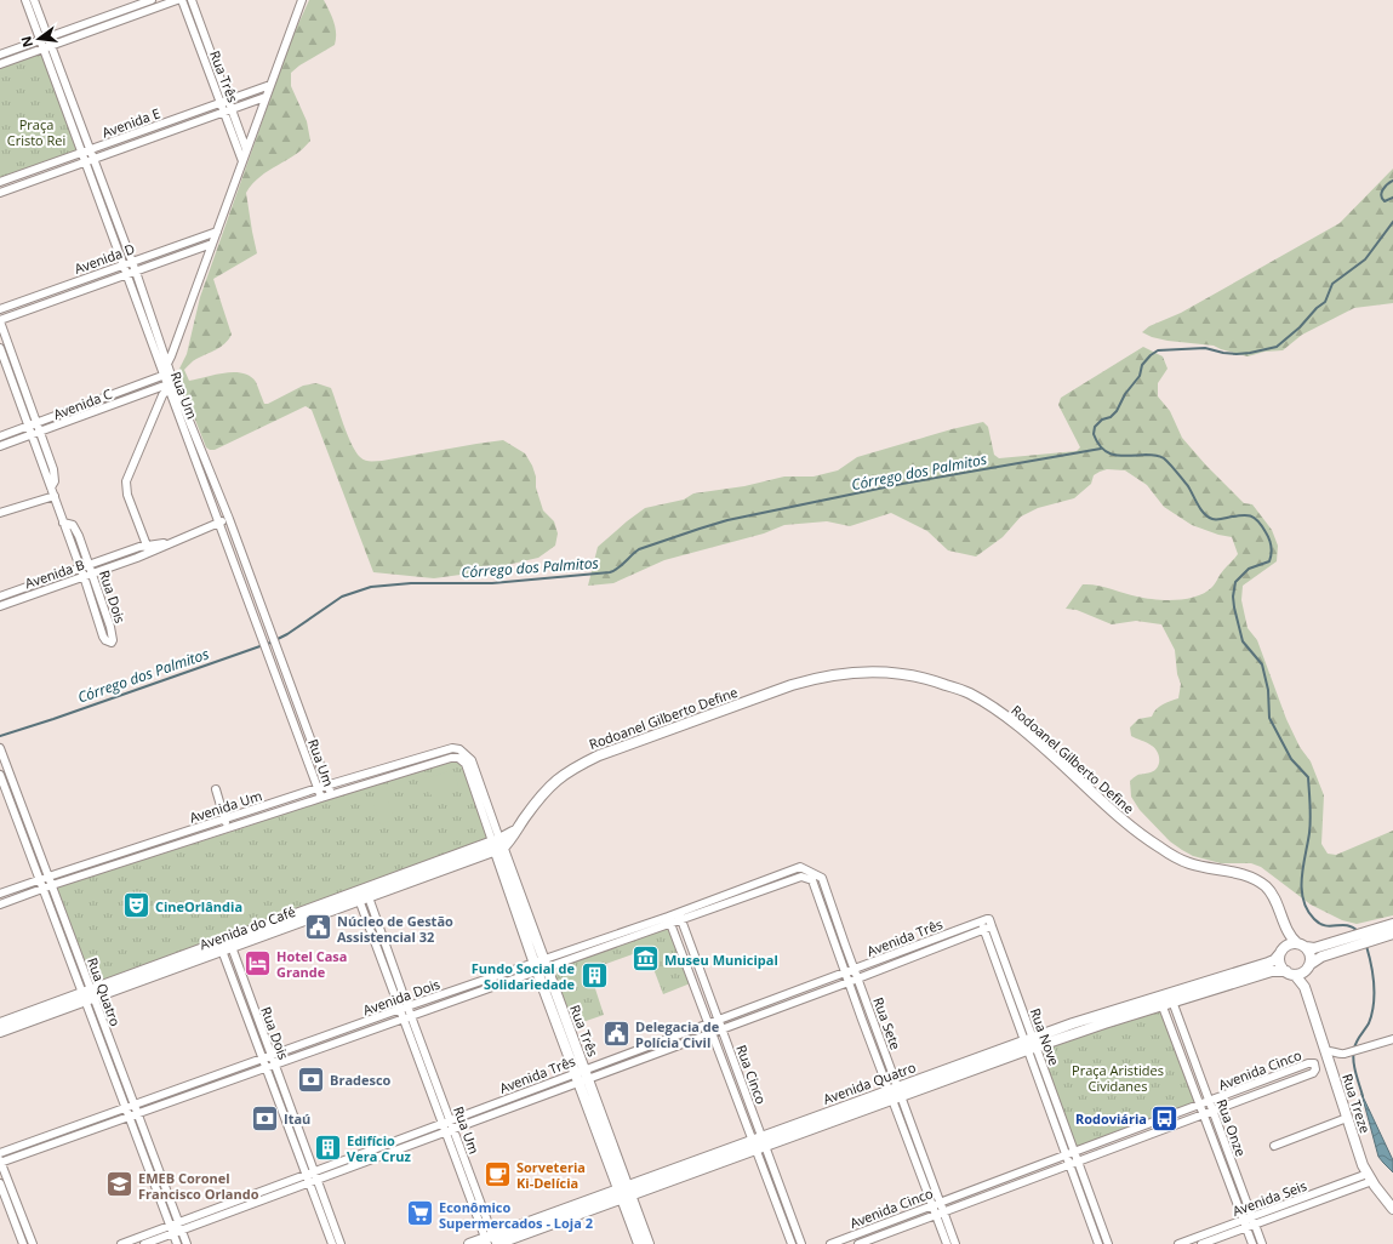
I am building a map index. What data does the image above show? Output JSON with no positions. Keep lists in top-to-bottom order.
{
  "streets": {
    "main road": [
      "Rua Três",
      "Rodoanel Gilberto Define",
      "Avenida do Café",
      "Avenida Quatro",
      "Rua Treze"
    ],
    "street": [
      "Avenida E",
      "Avenida D",
      "Rua Um",
      "Avenida C",
      "Avenida B",
      "Rua Dois",
      "Avenida Um",
      "Avenida Três",
      "Rua Quatro",
      "Avenida Dois",
      "Rua Sete",
      "Rua Nove",
      "Avenida Cinco",
      "Rua Cinco",
      "Rua Onze",
      "Avenida Seis"
    ]
  },
  "crossings": [
    ["Rua Três", "Avenida E"],
    ["Rua Três", "Rodoanel Gilberto Define"],
    ["Rua Três", "Avenida Um"],
    ["Rua Três", "Avenida do Café"],
    ["Rua Três", "Avenida Três"],
    ["Rua Três", "Avenida Dois"],
    ["Rua Três", "Avenida Quatro"],
    ["Avenida E", "Rua Um"],
    ["Avenida D", "Rua Um"],
    ["Avenida D", "Rua Dois"],
    ["Rua Um", "Avenida C"],
    ["Rua Um", "Avenida B"],
    ["Rua Um", "Avenida Um"],
    ["Rua Um", "Avenida do Café"],
    ["Rua Um", "Avenida Três"],
    ["Rua Um", "Avenida Dois"],
    ["Rua Um", "Avenida Quatro"],
    ["Avenida C", "Rua Dois"],
    ["Avenida B", "Rua Dois"],
    ["Rua Dois", "Avenida do Café"],
    ["Rua Dois", "Avenida Três"],
    ["Rua Dois", "Avenida Dois"],
    ["Rodoanel Gilberto Define", "Avenida do Café"],
    ["Rodoanel Gilberto Define", "Avenida Quatro"],
    ["Rodoanel Gilberto Define", "Rua Treze"],
    ["Avenida Um", "Rua Quatro"],
    ["Avenida do Café", "Rua Quatro"],
    ["Avenida Três", "Rua Quatro"],
    ["Avenida Três", "Rua Sete"],
    ["Avenida Três", "Rua Nove"],
    ["Avenida Três", "Rua Cinco"],
    ["Rua Quatro", "Avenida Dois"],
    ["Avenida Dois", "Rua Sete"],
    ["Avenida Dois", "Rua Cinco"],
    ["Rua Sete", "Avenida Cinco"],
    ["Rua Sete", "Avenida Quatro"],
    ["Rua Nove", "Avenida Cinco"],
    ["Rua Nove", "Avenida Quatro"],
    ["Avenida Cinco", "Rua Onze"],
    ["Rua Cinco", "Avenida Quatro"],
    ["Avenida Quatro", "Rua Treze"],
    ["Avenida Quatro", "Rua Onze"],
    ["Rua Treze", "Avenida Seis"],
    ["Rua Onze", "Avenida Seis"]
  ],
  "water": ["Córrego dos Palmitos"],
  "parks": ["Praça Cristo Rei", "Praça Aristides Cividanes"],
  "places": {
    "theatre": ["CineOrlândia"],
    "public building": ["Núcleo de Gestão Assistencial 32", "Delegacia de Polícia Civil"],
    "museum": ["Museu Municipal"],
    "hotel": ["Hotel Casa Grande"],
    "building": ["Fundo Social de Solidariedade", "Edifício Vera Cruz"],
    "bank": ["Bradesco", "Itaú"],
    "bus stop": ["Rodoviária"],
    "cafe": ["Sorveteria Ki-Delícia"],
    "school or university": ["EMEB Coronel Francisco Orlando"],
    "supermarket": ["Econômico Supermercados - Loja 2"]
  },
  "north": "left"
}
